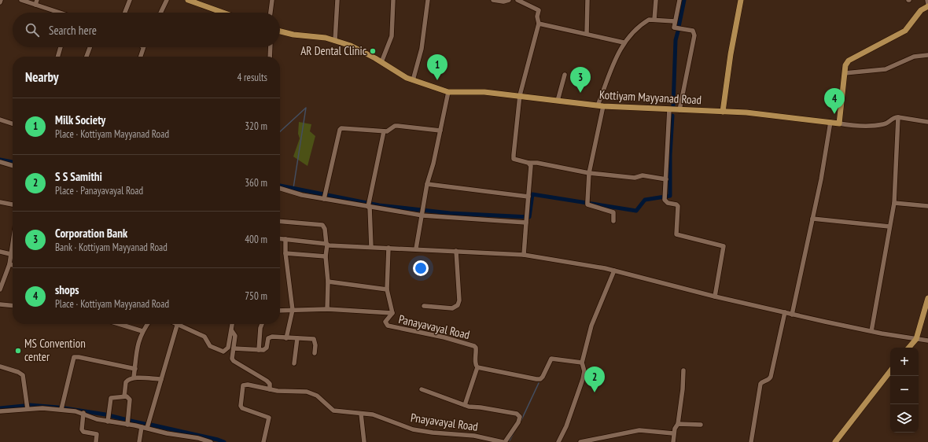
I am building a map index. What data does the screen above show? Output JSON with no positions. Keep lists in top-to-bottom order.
{
  "streets": {
    "main road": ["Kottiyam Mayyanad Road"],
    "street": ["Panayavayal Road", "Pnayavayal Road"]
  },
  "places": ["AR Dental Clinic", "MS Convention center"],
  "page": {
    "search": "Search here",
    "pins": [
      "1",
      "3",
      "4",
      "2"
    ],
    "heading": ["Nearby", "4 results"],
    "list": [
      {
        "mark": "1",
        "name": "Milk Society",
        "note": "Place · Kottiyam Mayyanad Road",
        "value": "320 m"
      },
      {
        "mark": "2",
        "name": "S S Samithi",
        "note": "Place · Panayavayal Road",
        "value": "360 m"
      },
      {
        "mark": "3",
        "name": "Corporation Bank",
        "note": "Bank · Kottiyam Mayyanad Road",
        "value": "400 m"
      },
      {
        "mark": "4",
        "name": "shops",
        "note": "Place · Kottiyam Mayyanad Road",
        "value": "750 m"
      }
    ],
    "map_buttons": ["+", "−"]
  }
}
